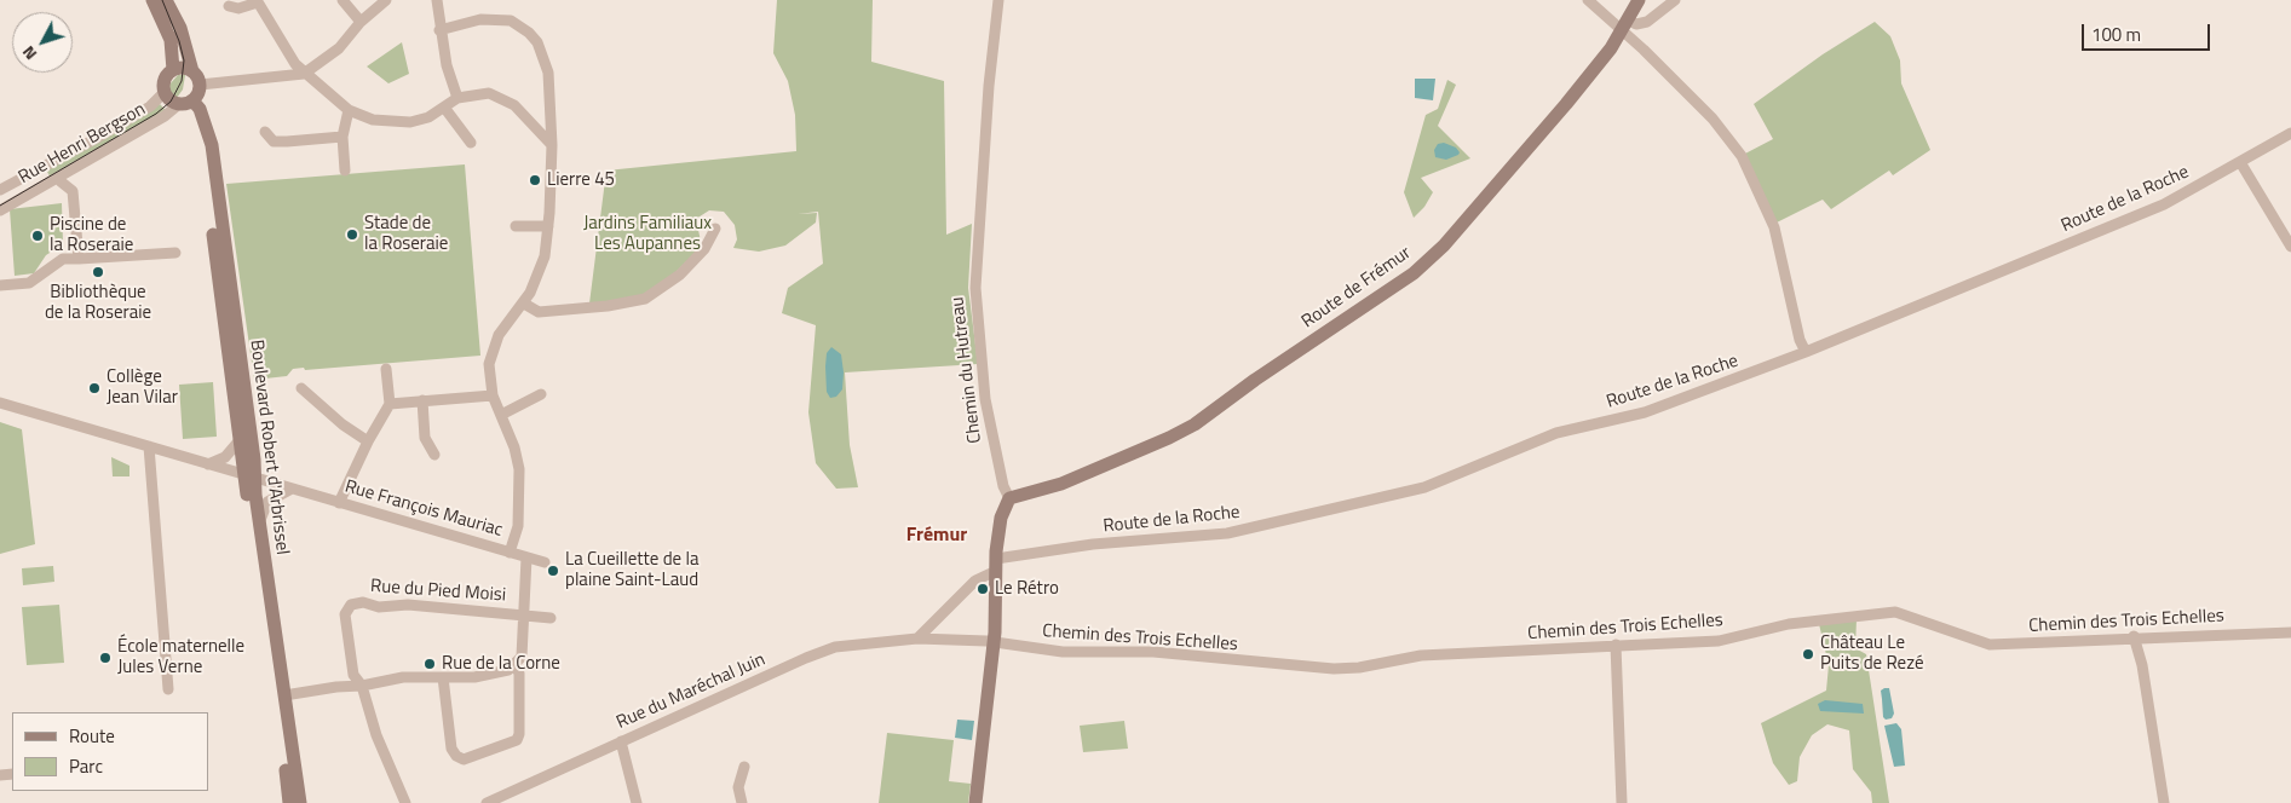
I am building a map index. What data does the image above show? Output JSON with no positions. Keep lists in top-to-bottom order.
{
  "streets": {
    "street": [
      "Rue Henri Bergson",
      "Route de la Roche",
      "Route de Frémur",
      "Chemin du Hutreau",
      "Boulevard Robert d'Arbrissel",
      "Rue François Mauriac",
      "Rue du Pied Moisi",
      "Chemin des Trois Echelles",
      "Rue du Maréchal Juin"
    ]
  },
  "crossings": [
    ["Rue Henri Bergson", "Boulevard Robert d'Arbrissel"],
    ["Route de Frémur", "Chemin du Hutreau"],
    ["Boulevard Robert d'Arbrissel", "Rue François Mauriac"],
    ["Chemin des Trois Echelles", "Rue du Maréchal Juin"]
  ],
  "districts": ["Frémur"],
  "parks": ["Jardins Familiaux Les Aupannes"],
  "places": [
    "Lierre 45",
    "Stade de la Roseraie",
    "Piscine de la Roseraie",
    "Bibliothèque de la Roseraie",
    "Collège Jean Vilar",
    "La Cueillette de la plaine Saint-Laud",
    "Le Rétro",
    "Château Le Puits de Rezé",
    "École maternelle Jules Verne",
    "Rue de la Corne"
  ],
  "legend": ["Route", "Parc"],
  "scale_bar": "100 m",
  "north": "bottom left"
}
